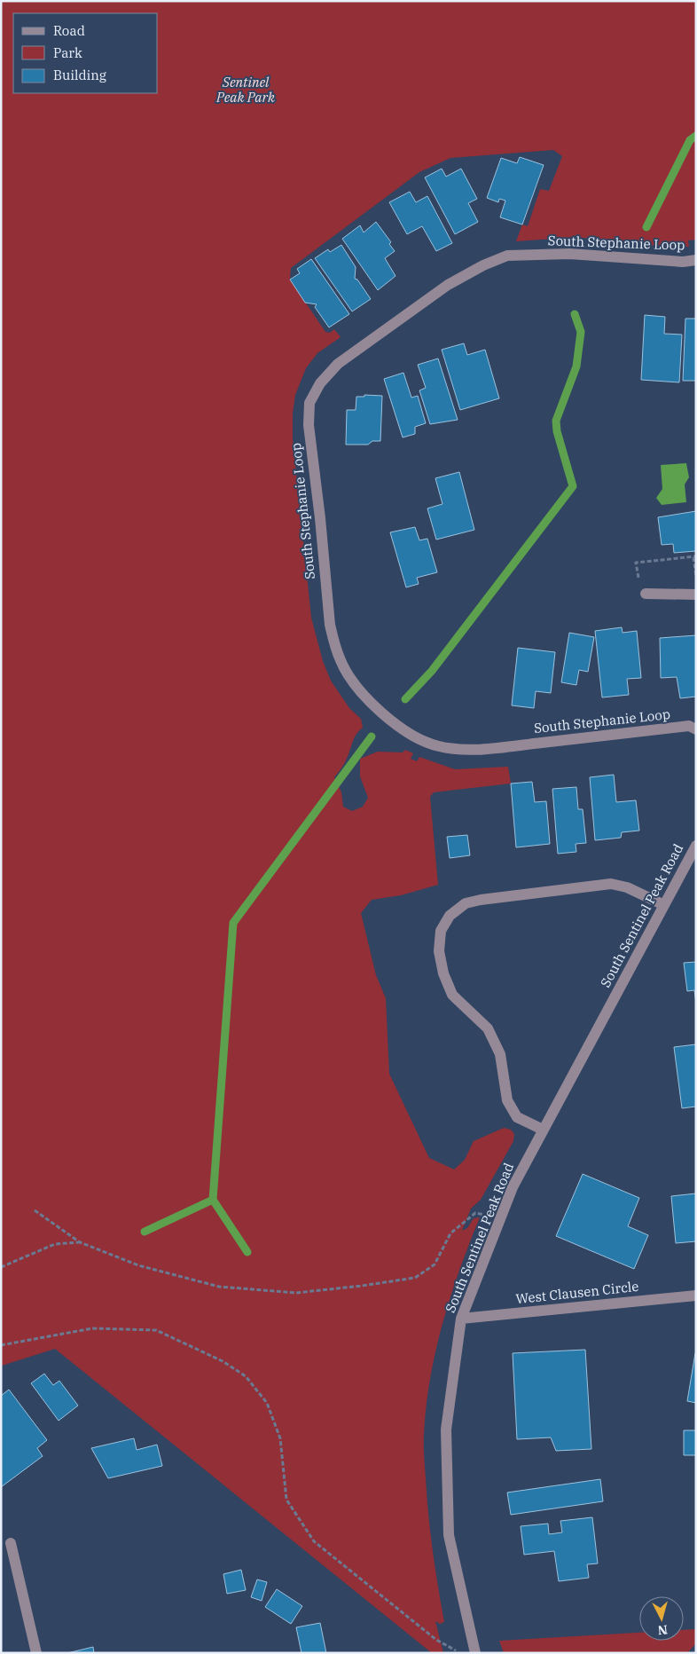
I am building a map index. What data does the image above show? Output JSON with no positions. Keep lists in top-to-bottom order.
{
  "streets": {
    "street": ["South Stephanie Loop", "South Sentinel Peak Road", "West Clausen Circle"]
  },
  "crossings": [
    ["South Sentinel Peak Road", "West Clausen Circle"]
  ],
  "parks": ["Sentinel Peak Park"],
  "legend": ["Road", "Park", "Building"],
  "north": "bottom"
}
